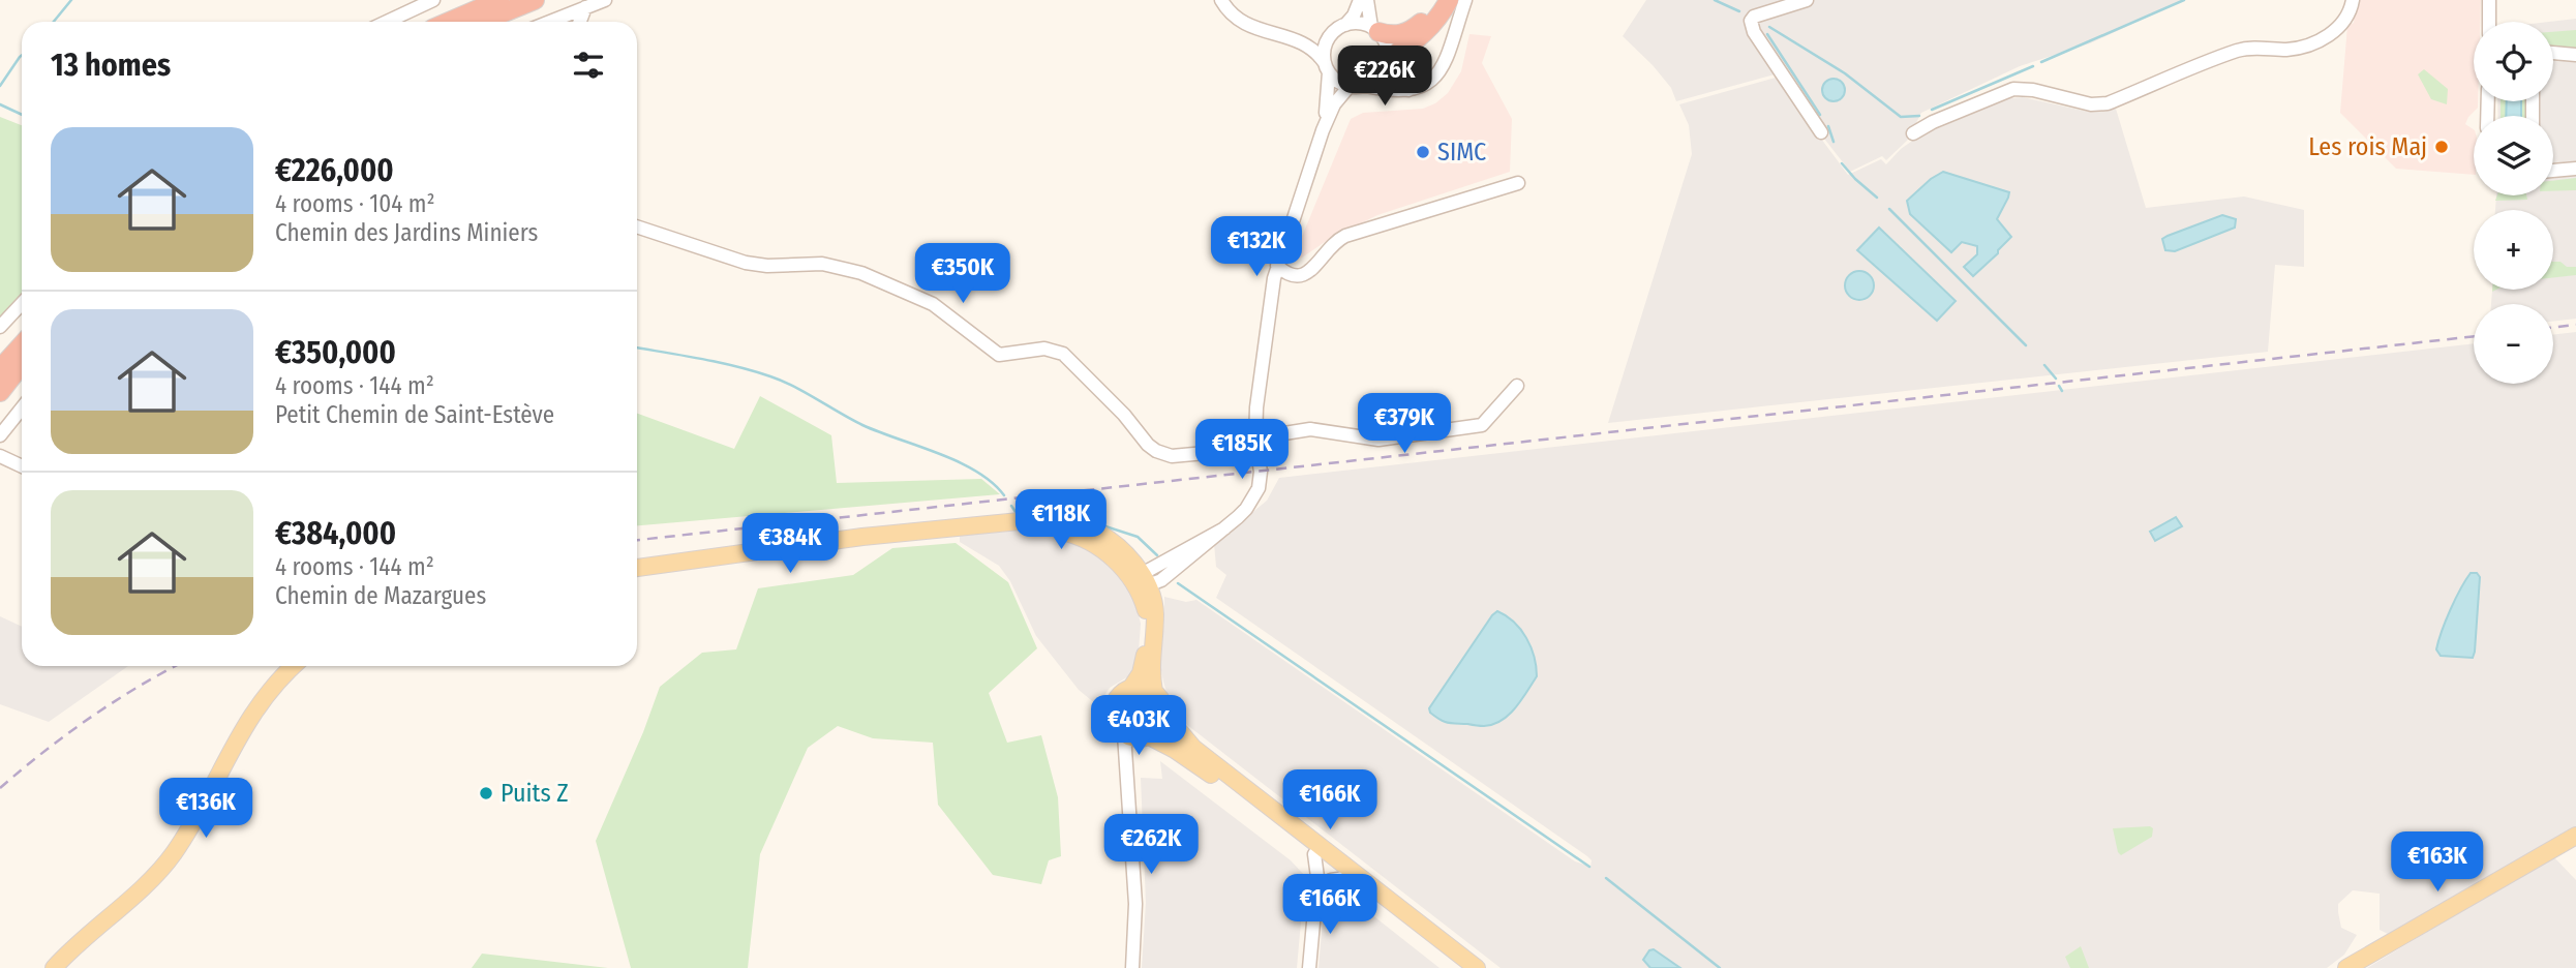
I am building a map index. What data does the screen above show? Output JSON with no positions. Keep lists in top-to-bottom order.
{
  "places": ["Les rois Maj", "SIMC", "Puits Z"],
  "page": {
    "map_buttons": ["+", "−"],
    "heading": "13 homes",
    "price": [
      "€226K",
      "€132K",
      "€350K",
      "€379K",
      "€185K",
      "€118K",
      "€384K",
      "€403K",
      "€166K",
      "€136K",
      "€262K",
      "€163K",
      "€166K"
    ],
    "list": [
      {
        "name": "€226,000",
        "note": "4 rooms · 104 m² · Chemin des Jardins Miniers"
      },
      {
        "name": "€350,000",
        "note": "4 rooms · 144 m² · Petit Chemin de Saint-Estève"
      },
      {
        "name": "€384,000",
        "note": "4 rooms · 144 m² · Chemin de Mazargues"
      }
    ]
  }
}
